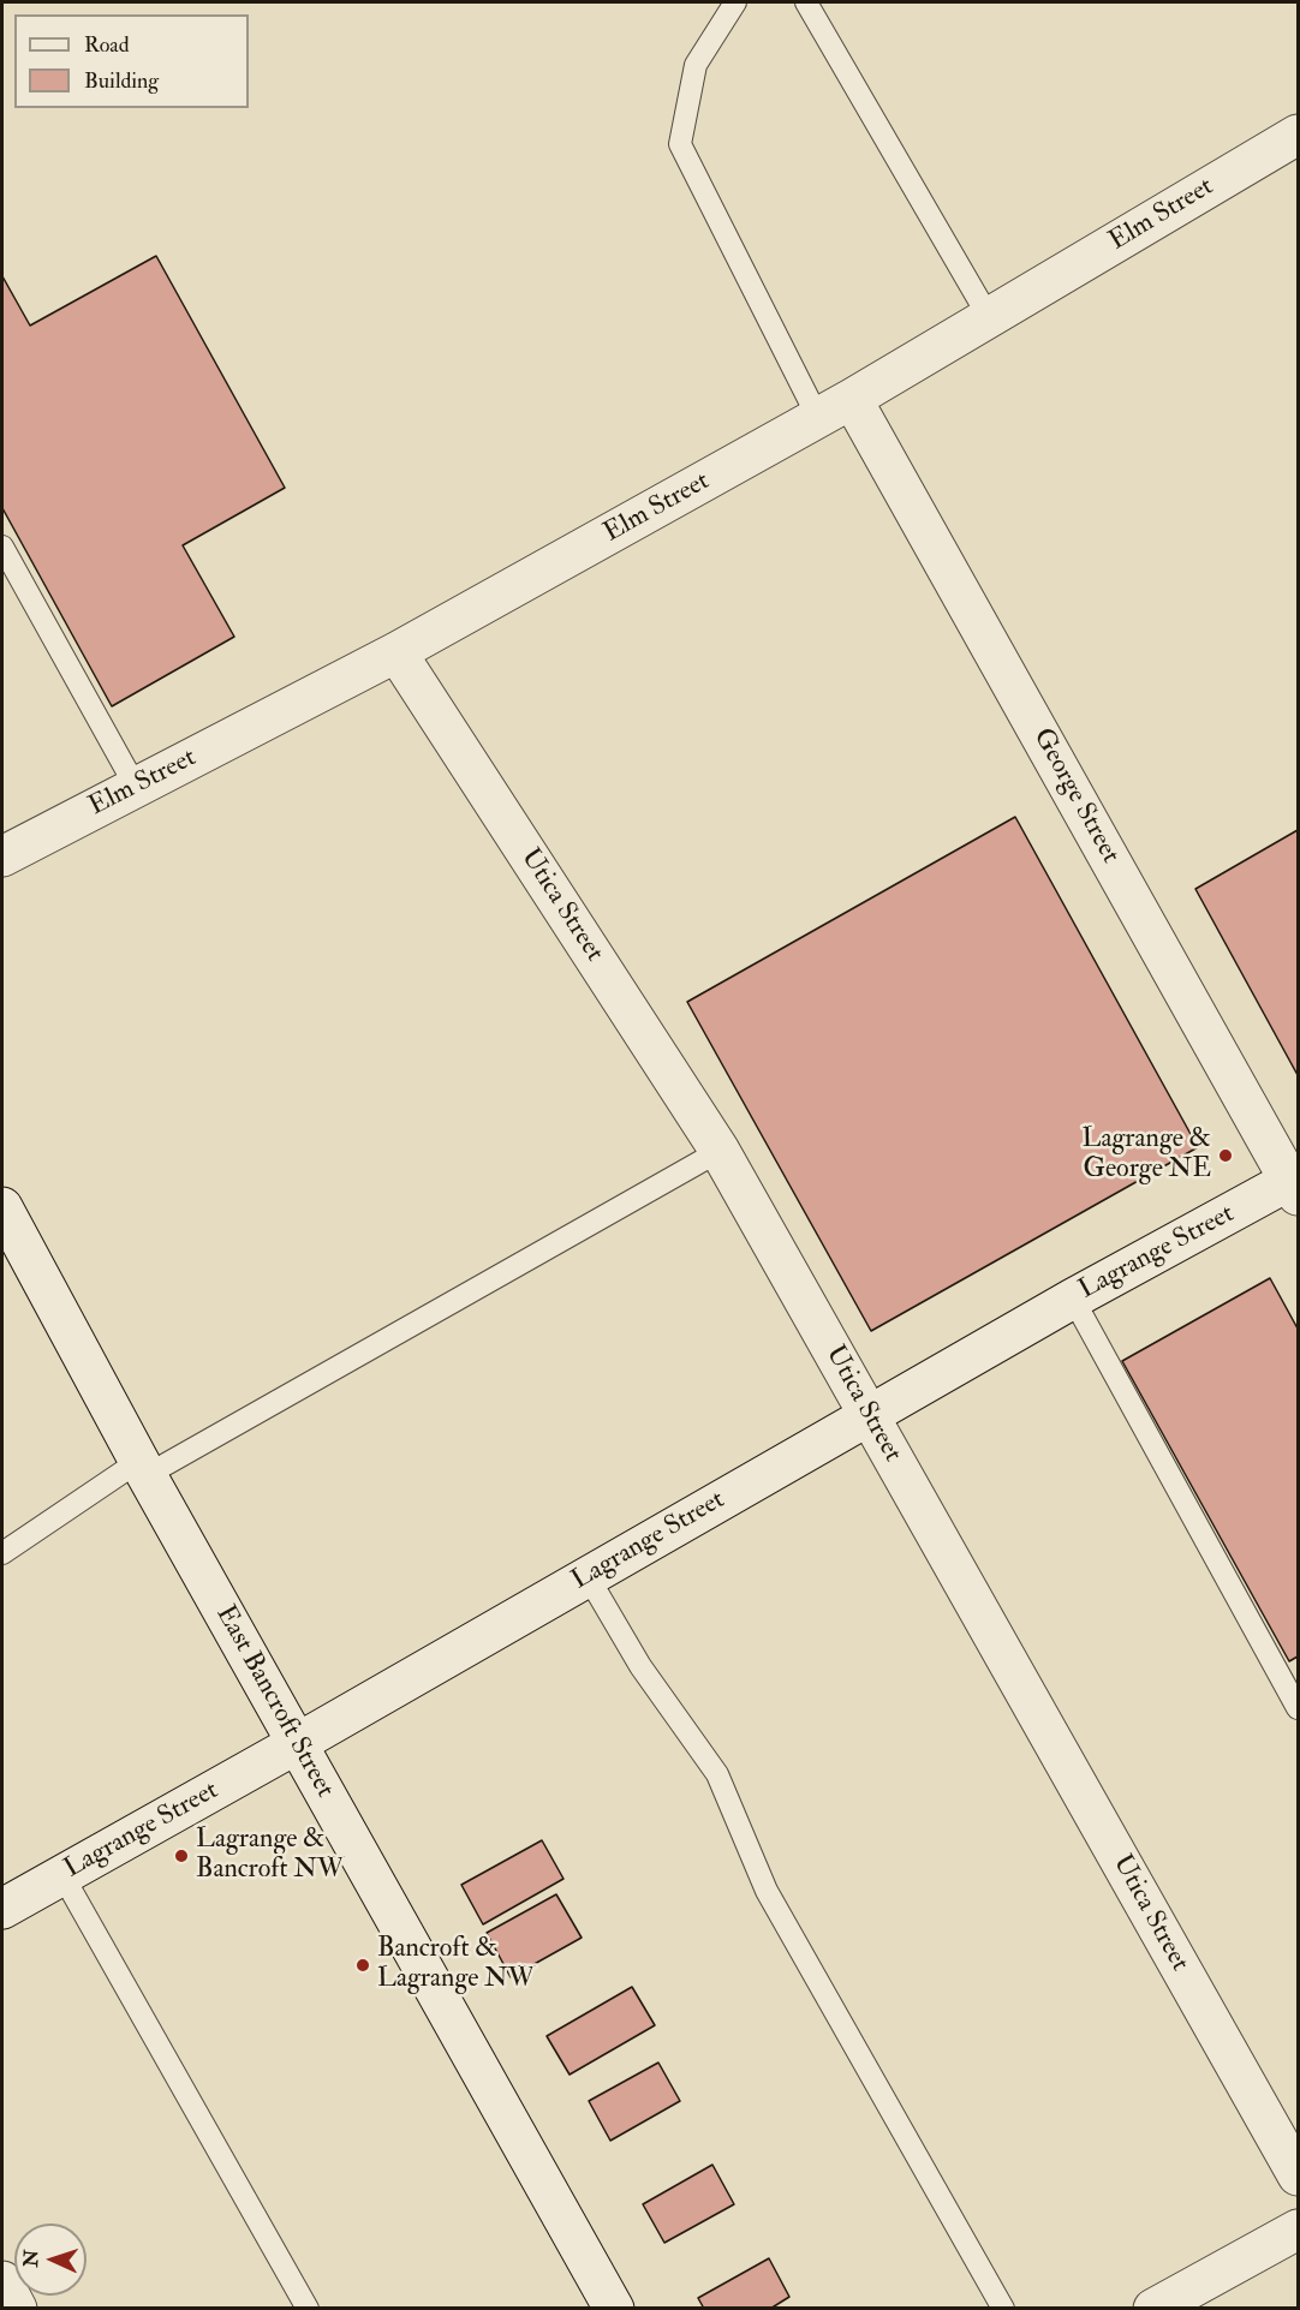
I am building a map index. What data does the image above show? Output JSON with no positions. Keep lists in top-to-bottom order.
{
  "streets": {
    "street": [
      "Elm Street",
      "George Street",
      "Utica Street",
      "Lagrange Street",
      "East Bancroft Street"
    ]
  },
  "crossings": [
    ["Elm Street", "George Street"],
    ["Elm Street", "Utica Street"],
    ["George Street", "Lagrange Street"],
    ["Utica Street", "Lagrange Street"],
    ["Lagrange Street", "East Bancroft Street"]
  ],
  "places": ["Lagrange & George NE", "Lagrange & Bancroft NW", "Bancroft & Lagrange NW"],
  "legend": ["Road", "Building"],
  "north": "left"
}
